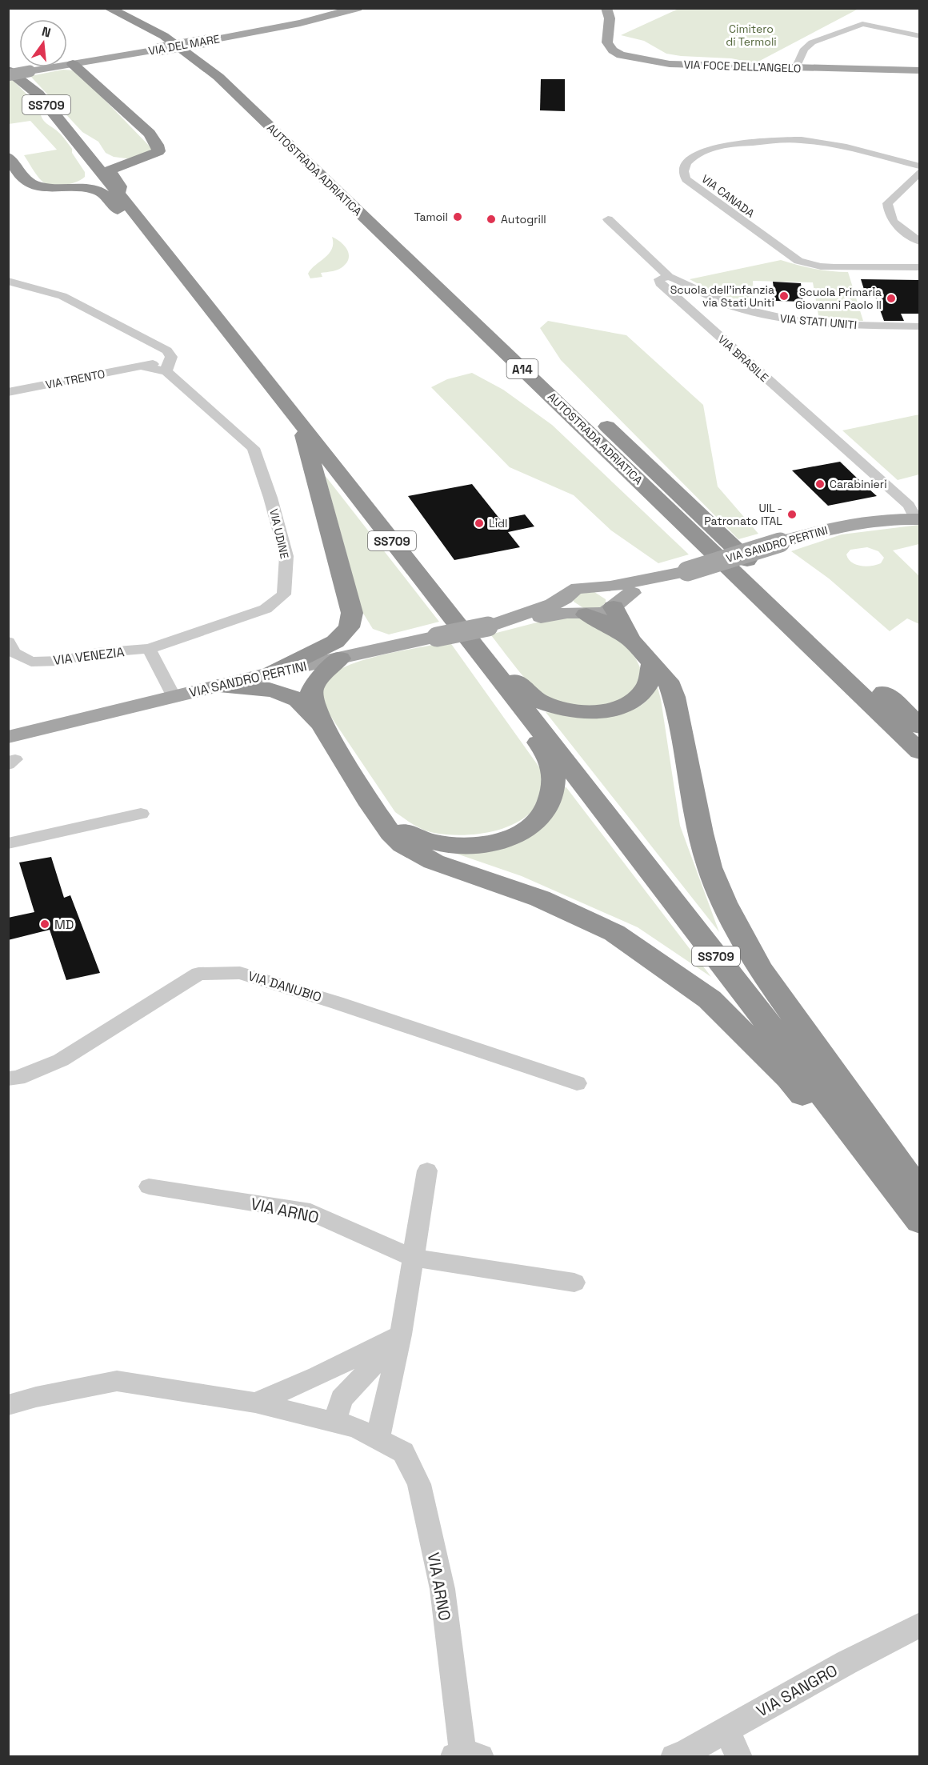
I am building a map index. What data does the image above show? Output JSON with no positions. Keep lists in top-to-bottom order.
{
  "streets": {
    "highway": ["SS709", "AUTOSTRADA ADRIATICA", "A14"],
    "main road": ["VIA DEL MARE", "VIA FOCE DELL'ANGELO", "VIA SANDRO PERTINI"],
    "street": [
      "VIA CANADA",
      "VIA STATI UNITI",
      "VIA BRASILE",
      "VIA TRENTO",
      "VIA UDINE",
      "VIA VENEZIA",
      "VIA DANUBIO",
      "VIA ARNO",
      "VIA SANGRO"
    ]
  },
  "crossings": [
    ["VIA STATI UNITI", "VIA BRASILE"],
    ["VIA BRASILE", "VIA SANDRO PERTINI"],
    ["VIA TRENTO", "VIA UDINE"],
    ["VIA UDINE", "VIA VENEZIA"]
  ],
  "parks": ["Cimitero di Termoli"],
  "places": [
    "Tamoil",
    "Autogrill",
    "Scuola dell'infanzia via Stati Uniti",
    "Scuola Primaria Giovanni Paolo II",
    "Carabinieri",
    "UIL - Patronato ITAL",
    "Lidl",
    "MD"
  ],
  "north": "top"
}
